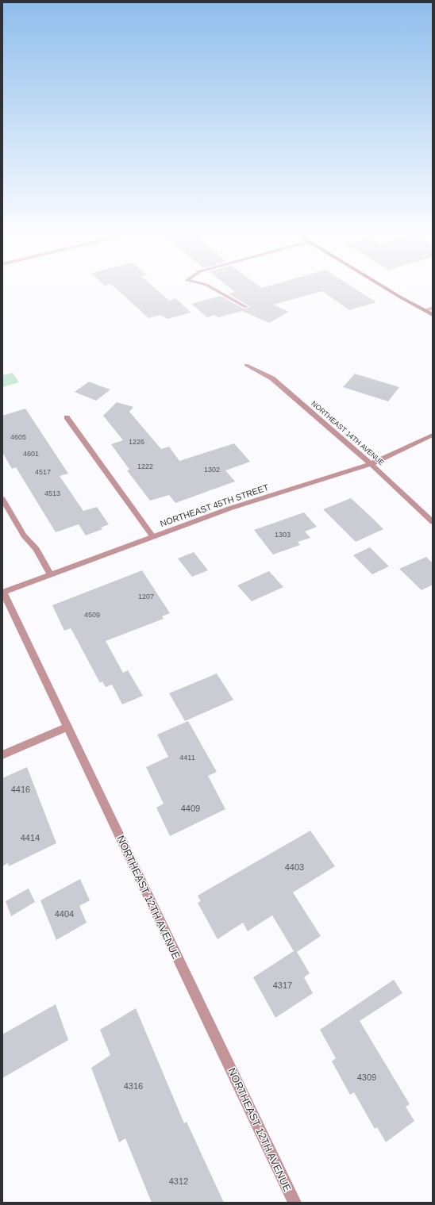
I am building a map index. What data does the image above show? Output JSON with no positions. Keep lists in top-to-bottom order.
{
  "streets": {
    "street": ["NORTHEAST 14TH AVENUE", "NORTHEAST 45TH STREET", "NORTHEAST 12TH AVENUE"]
  },
  "crossings": [
    ["NORTHEAST 14TH AVENUE", "NORTHEAST 45TH STREET"],
    ["NORTHEAST 45TH STREET", "NORTHEAST 12TH AVENUE"]
  ],
  "house_numbers": [
    "4605",
    "1226",
    "4601",
    "1222",
    "1302",
    "4517",
    "4513",
    "1303",
    "1207",
    "4509",
    "4411",
    "4416",
    "4409",
    "4414",
    "4403",
    "4404",
    "4317",
    "4309",
    "4316",
    "4312"
  ]
}
